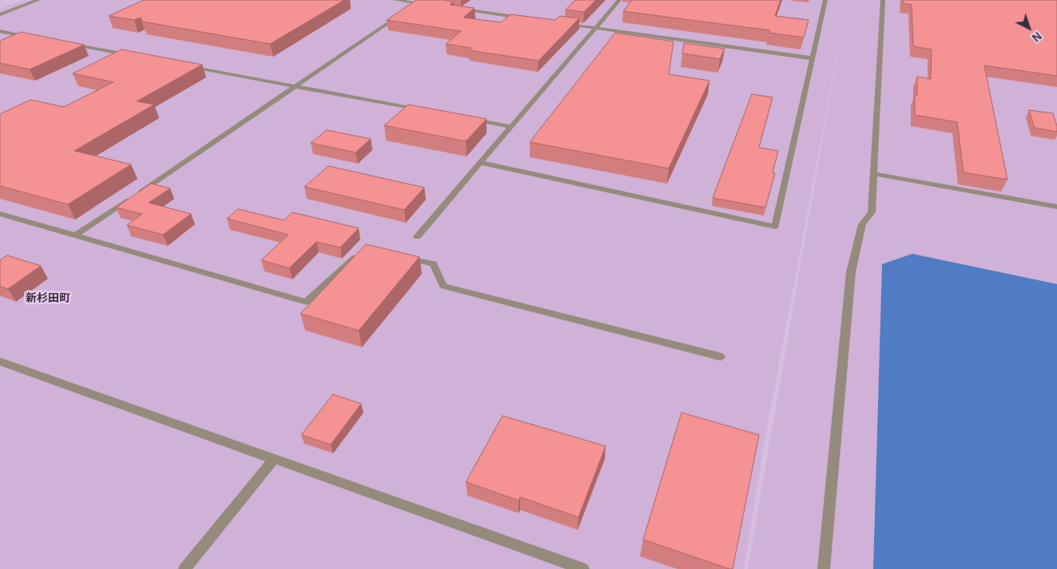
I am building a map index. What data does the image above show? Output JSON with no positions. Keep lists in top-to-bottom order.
{
  "districts": ["新杉田町"],
  "north": "bottom right"
}
